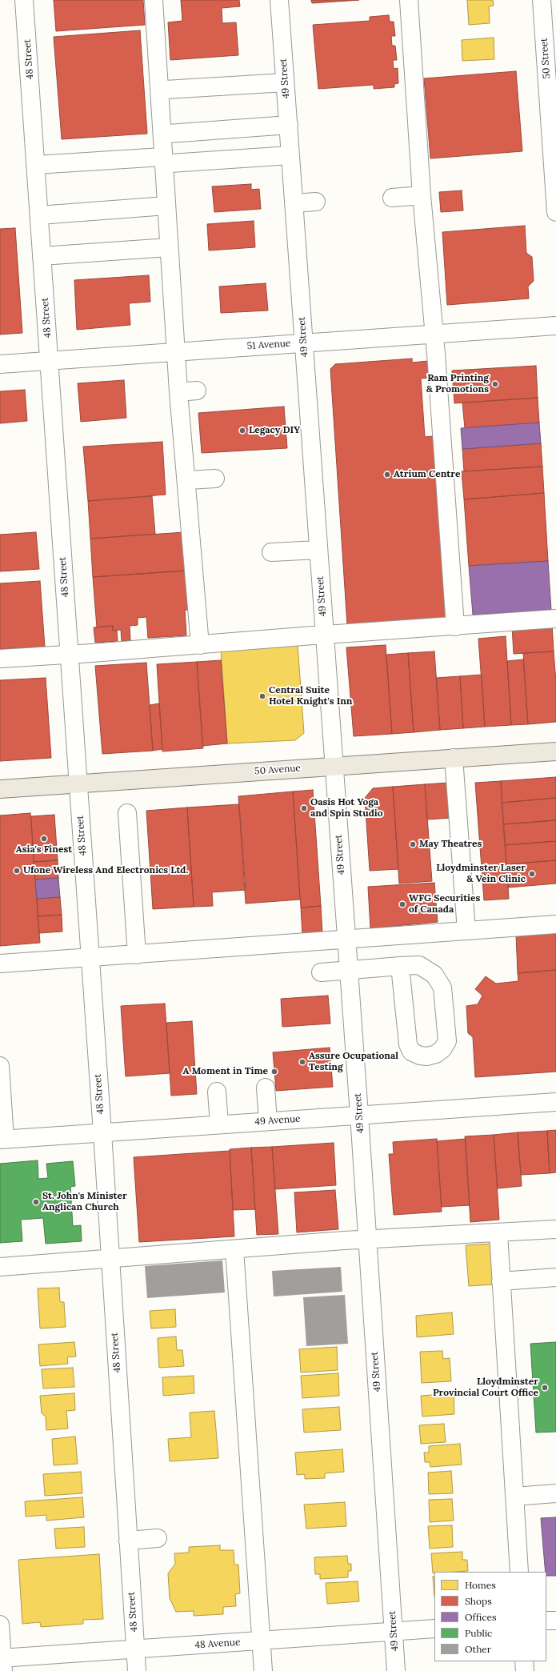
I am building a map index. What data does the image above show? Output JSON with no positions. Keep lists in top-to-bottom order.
{
  "streets": {
    "main road": ["50 Avenue"],
    "street": [
      "50 Street",
      "48 Street",
      "49 Street",
      "51 Avenue",
      "49 Avenue",
      "48 Avenue"
    ]
  },
  "crossings": [
    ["48 Street", "51 Avenue"],
    ["48 Street", "50 Avenue"],
    ["48 Street", "49 Avenue"],
    ["48 Street", "48 Avenue"],
    ["49 Street", "51 Avenue"],
    ["49 Street", "50 Avenue"],
    ["49 Street", "49 Avenue"],
    ["49 Street", "48 Avenue"]
  ],
  "places": [
    "Ram Printing & Promotions",
    "Legacy DIY",
    "Atrium Centre",
    "Central Suite Hotel Knight's Inn",
    "Oasis Hot Yoga and Spin Studio",
    "Asia's Finest",
    "May Theatres",
    "Ufone Wireless And Electronics Ltd.",
    "Lloydminster Laser & Vein Clinic",
    "WFG Securities of Canada",
    "Assure Ocupational Testing",
    "A Moment in Time",
    "St. John's Minister Anglican Church",
    "Lloydminster Provincial Court Office"
  ],
  "legend": [
    "Homes",
    "Shops",
    "Offices",
    "Public",
    "Other"
  ]
}
